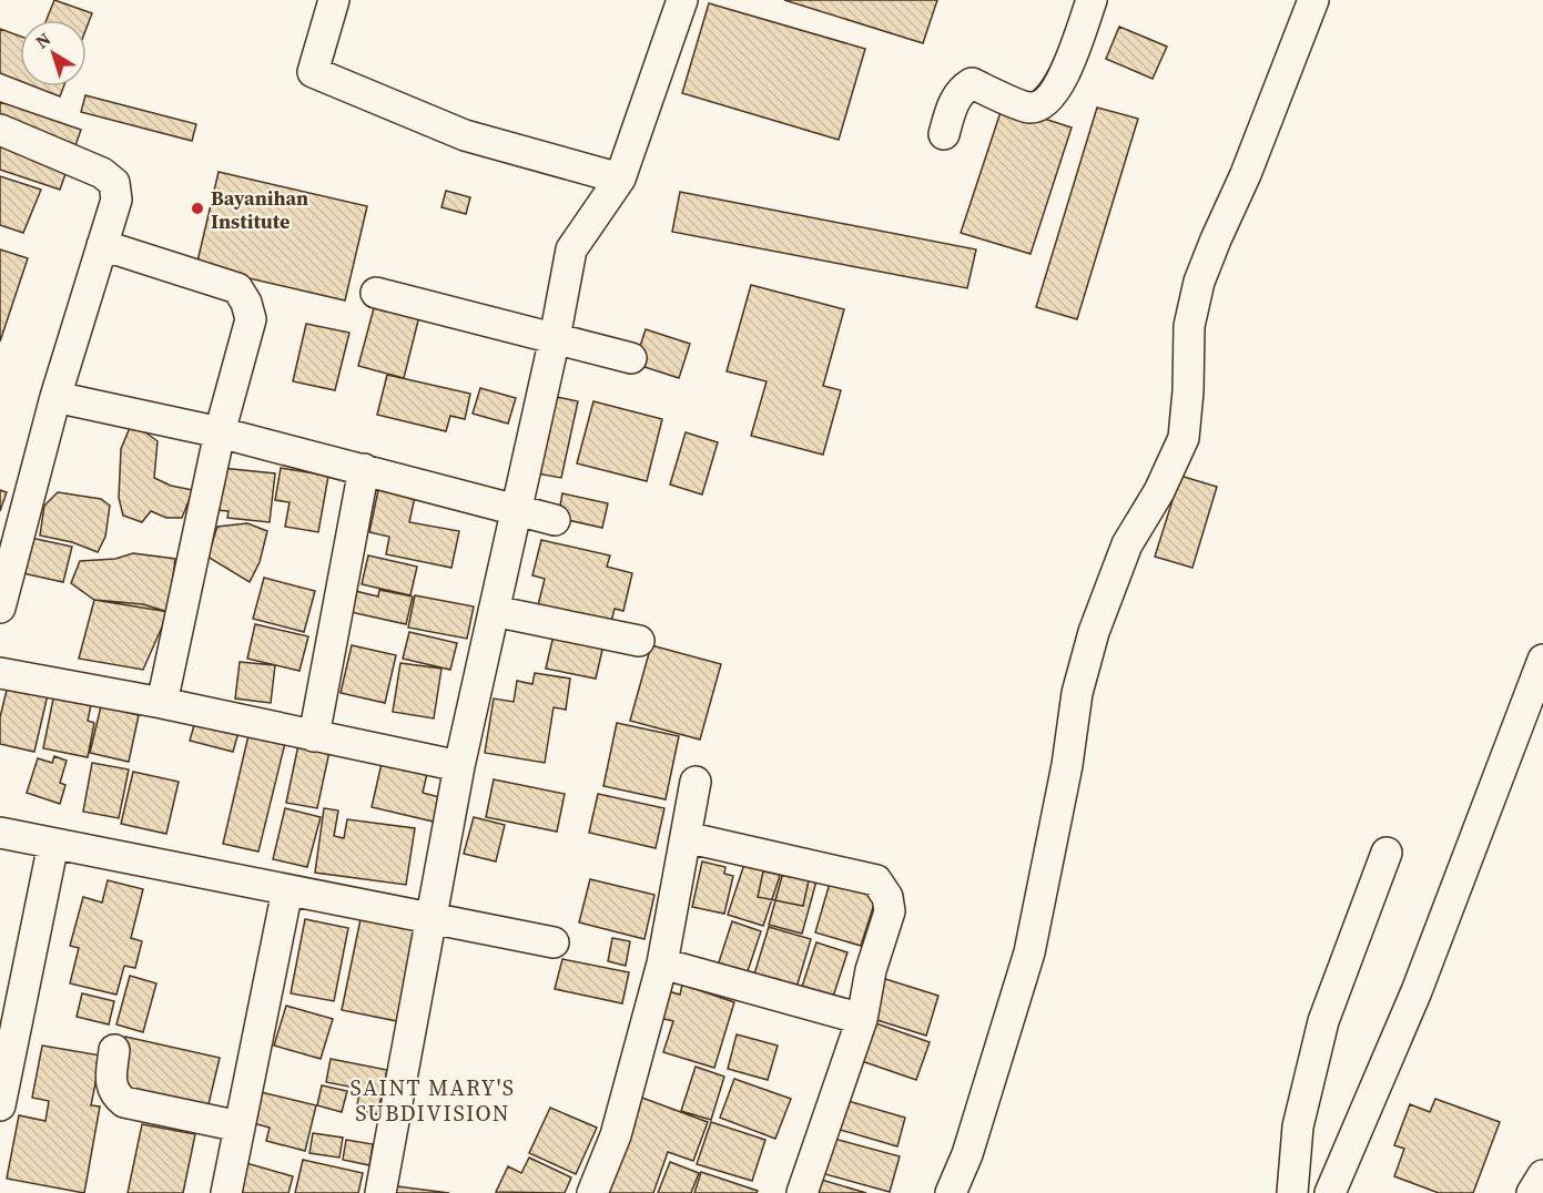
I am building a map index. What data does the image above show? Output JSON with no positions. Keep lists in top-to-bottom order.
{
  "districts": ["SAINT MARY'S SUBDIVISION"],
  "places": ["Bayanihan Institute"],
  "north": "top left"
}
